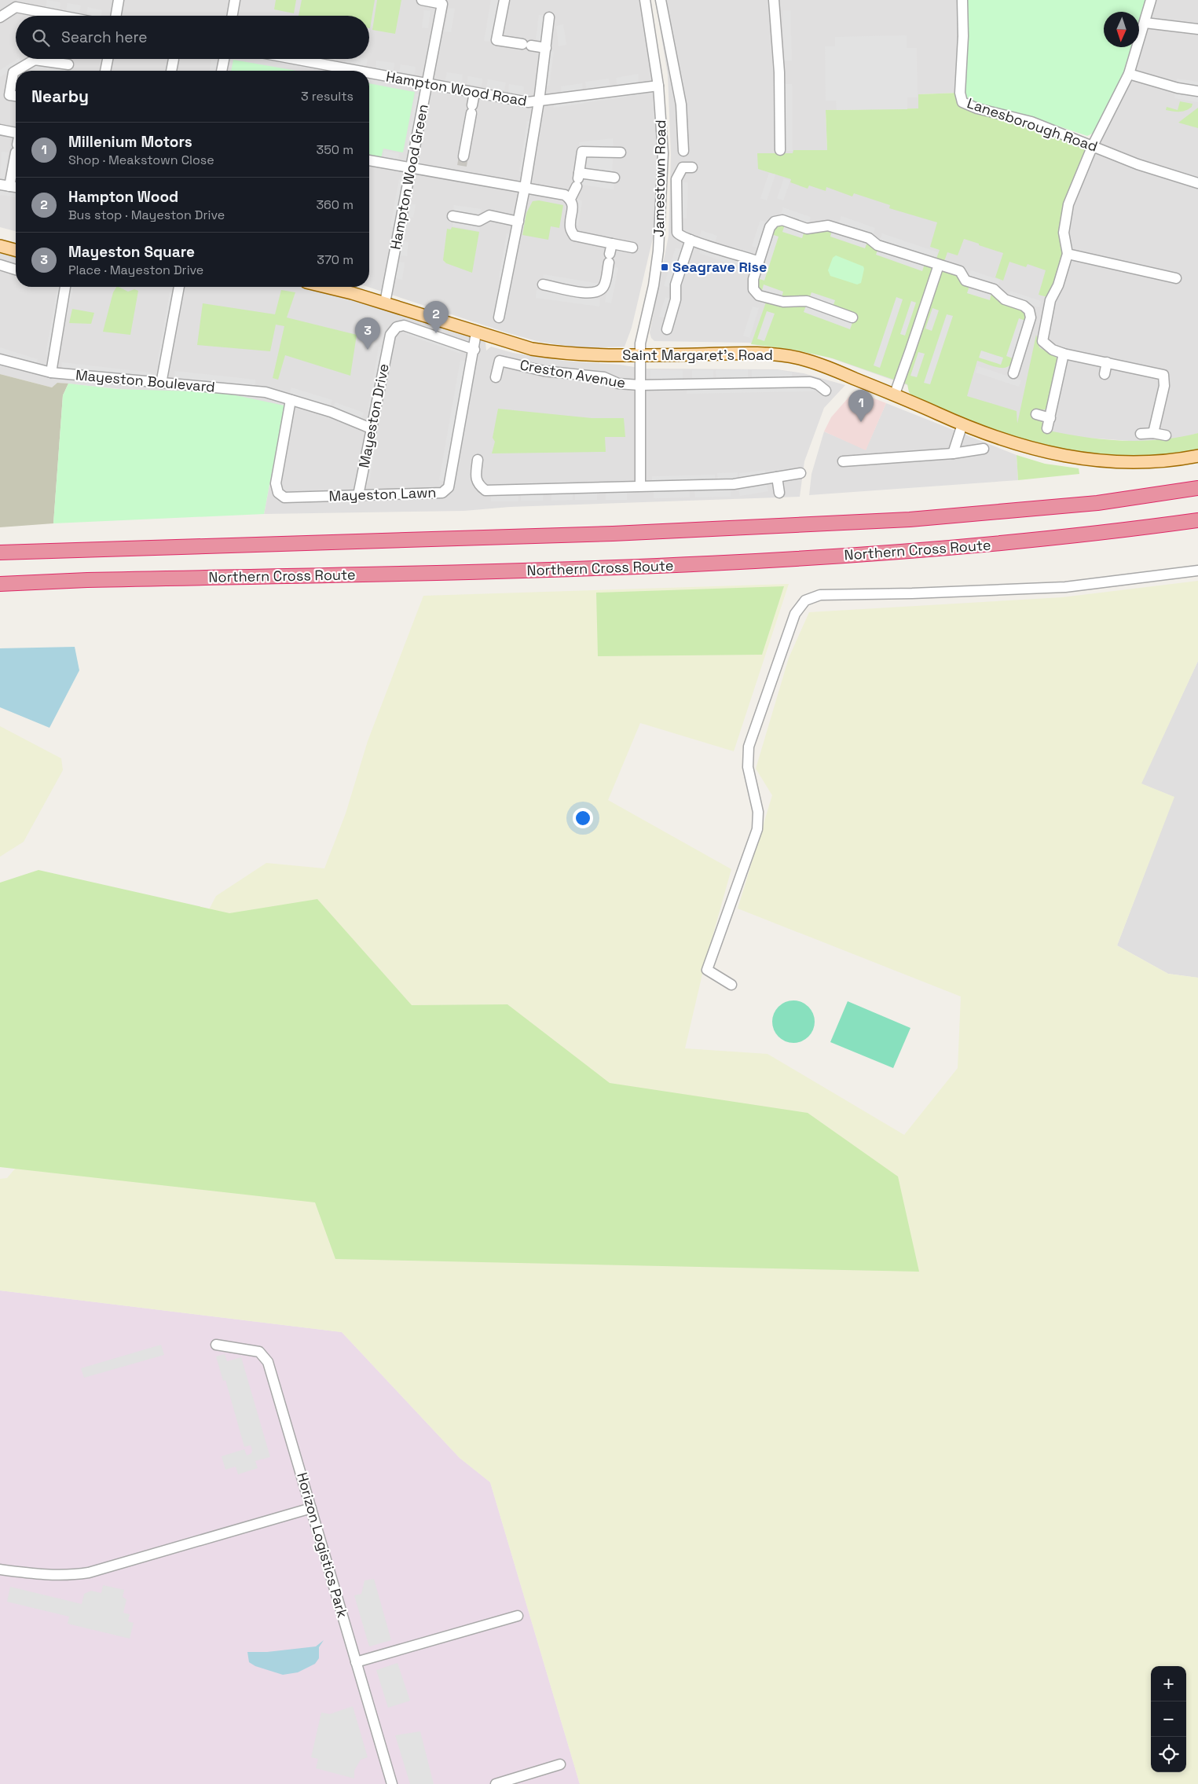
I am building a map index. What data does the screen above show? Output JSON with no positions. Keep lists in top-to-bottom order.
{
  "streets": {
    "highway": ["Northern Cross Route"],
    "main road": ["Saint Margaret's Road"],
    "street": [
      "Hampton Wood Road",
      "Lanesborough Road",
      "Hampton Wood Green",
      "Jamestown Road",
      "Creston Avenue",
      "Mayeston Boulevard",
      "Mayeston Drive",
      "Mayeston Lawn",
      "Horizon Logistics Park"
    ]
  },
  "crossings": [
    ["Hampton Wood Road", "Hampton Wood Green"],
    ["Hampton Wood Road", "Jamestown Road"],
    ["Hampton Wood Green", "Saint Margaret's Road"],
    ["Jamestown Road", "Saint Margaret's Road"],
    ["Jamestown Road", "Creston Avenue"],
    ["Saint Margaret's Road", "Mayeston Lawn"],
    ["Mayeston Boulevard", "Mayeston Drive"],
    ["Mayeston Boulevard", "Mayeston Lawn"],
    ["Mayeston Drive", "Mayeston Lawn"]
  ],
  "places": {
    "transit": ["Seagrave Rise"]
  },
  "north": "bottom",
  "page": {
    "search": "Search here",
    "heading": ["Nearby", "3 results"],
    "list": [
      {
        "mark": "1",
        "name": "Millenium Motors",
        "note": "Shop · Meakstown Close",
        "value": "350 m"
      },
      {
        "mark": "2",
        "name": "Hampton Wood",
        "note": "Bus stop · Mayeston Drive",
        "value": "360 m"
      },
      {
        "mark": "3",
        "name": "Mayeston Square",
        "note": "Place · Mayeston Drive",
        "value": "370 m"
      }
    ],
    "pins": ["2", "3", "1"],
    "map_buttons": ["+", "−"]
  }
}
